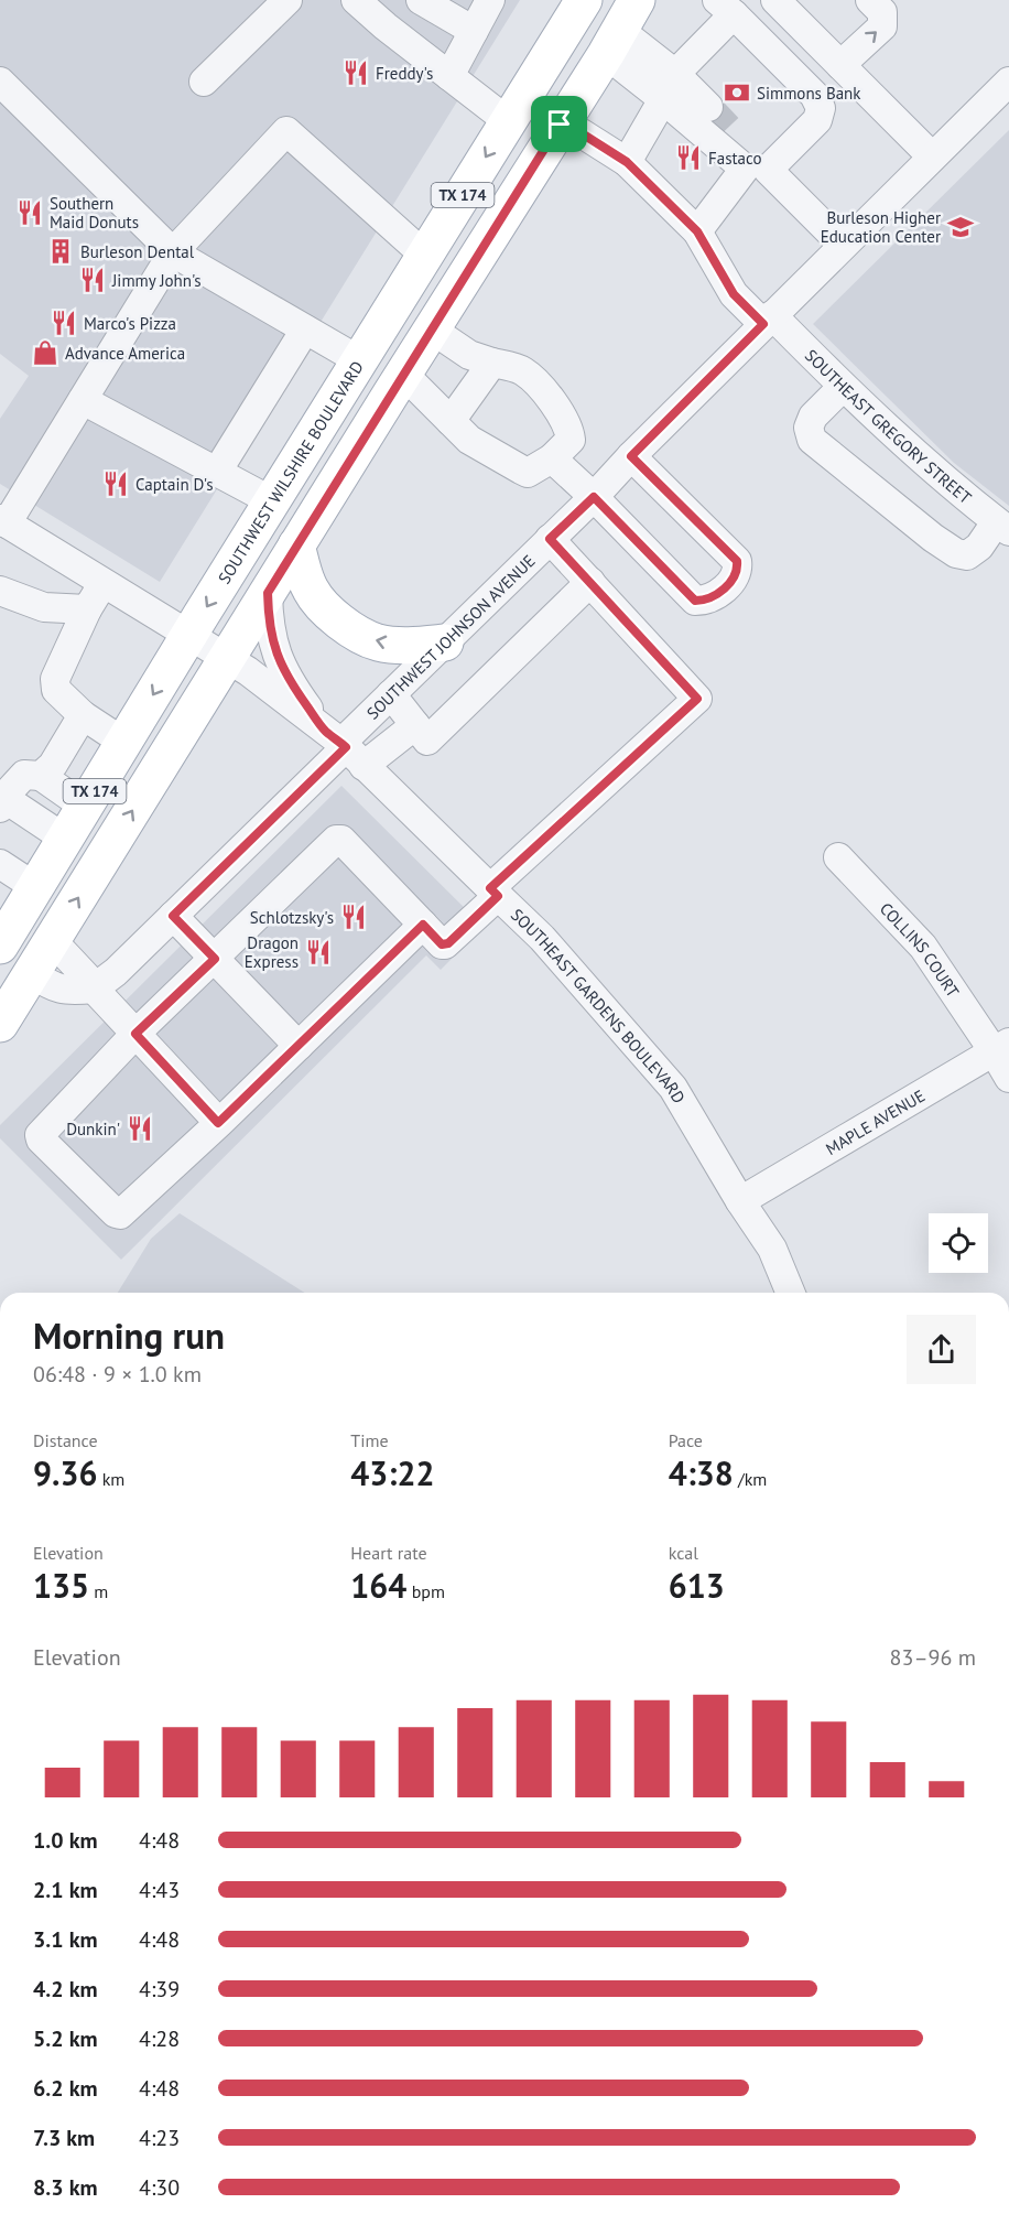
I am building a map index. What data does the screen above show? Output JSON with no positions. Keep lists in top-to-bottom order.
{
  "streets": {
    "main road": ["TX 174", "SOUTHWEST WILSHIRE BOULEVARD"],
    "street": [
      "SOUTHEAST GREGORY STREET",
      "SOUTHWEST JOHNSON AVENUE",
      "COLLINS COURT",
      "SOUTHEAST GARDENS BOULEVARD",
      "MAPLE AVENUE"
    ]
  },
  "crossings": [
    ["TX 174", "SOUTHEAST GREGORY STREET"],
    ["TX 174", "SOUTHEAST GARDENS BOULEVARD"],
    ["SOUTHEAST GREGORY STREET", "SOUTHWEST JOHNSON AVENUE"],
    ["SOUTHWEST WILSHIRE BOULEVARD", "SOUTHEAST GARDENS BOULEVARD"],
    ["SOUTHWEST JOHNSON AVENUE", "SOUTHEAST GARDENS BOULEVARD"],
    ["COLLINS COURT", "MAPLE AVENUE"],
    ["SOUTHEAST GARDENS BOULEVARD", "MAPLE AVENUE"]
  ],
  "places": {
    "restaurant": [
      "Freddy's",
      "Fastaco",
      "Southern Maid Donuts",
      "Jimmy John's",
      "Marco's Pizza",
      "Captain D's",
      "Schlotzsky's",
      "Dragon Express",
      "Dunkin'"
    ],
    "bank": ["Simmons Bank"],
    "school or university": ["Burleson Higher Education Center"],
    "building": ["Burleson Dental"],
    "shop": ["Advance America"]
  },
  "page": {
    "heading": ["Morning run", "06:48 · 9 × 1.0 km"],
    "stats": [
      ["Distance", "9.36 km"],
      ["Time", "43:22"],
      ["Pace", "4:38 /km"],
      ["Elevation", "135 m"],
      ["Heart rate", "164 bpm"],
      ["kcal", "613"]
    ],
    "chart": ["Elevation", "83–96 m"],
    "list": [
      {
        "name": "1.0 km",
        "note": "4:48"
      },
      {
        "name": "2.1 km",
        "note": "4:43"
      },
      {
        "name": "3.1 km",
        "note": "4:48"
      },
      {
        "name": "4.2 km",
        "note": "4:39"
      },
      {
        "name": "5.2 km",
        "note": "4:28"
      },
      {
        "name": "6.2 km",
        "note": "4:48"
      },
      {
        "name": "7.3 km",
        "note": "4:23"
      },
      {
        "name": "8.3 km",
        "note": "4:30"
      }
    ]
  }
}
